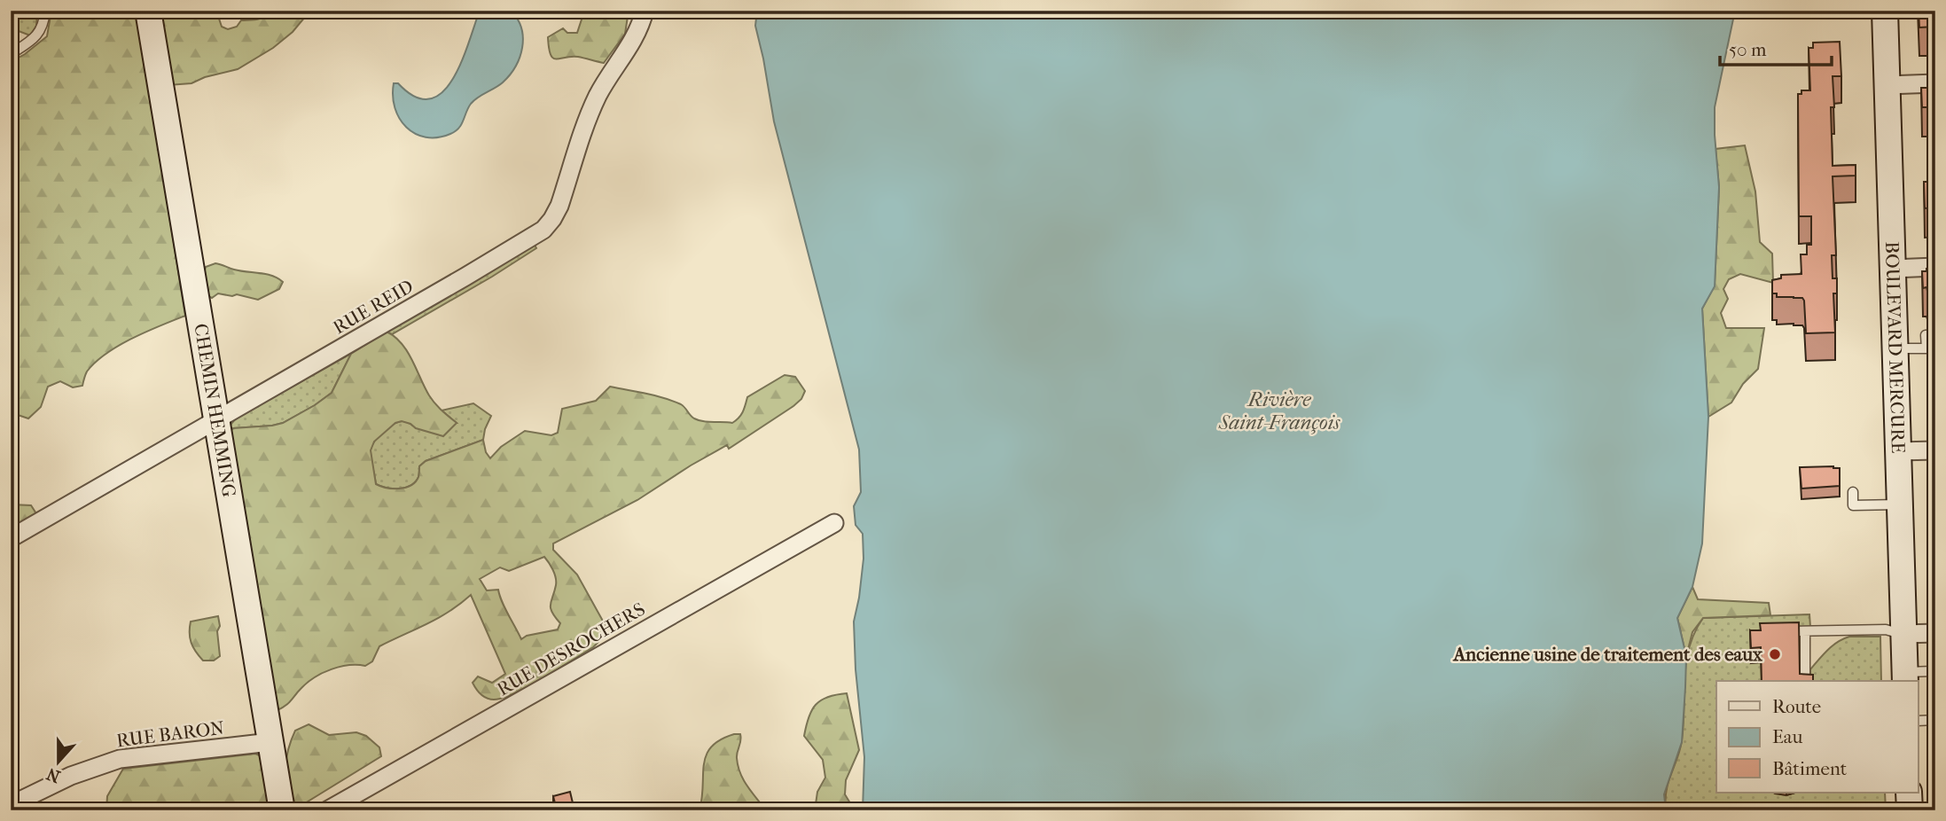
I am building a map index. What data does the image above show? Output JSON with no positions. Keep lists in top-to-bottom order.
{
  "streets": {
    "street": [
      "RUE REID",
      "BOULEVARD MERCURE",
      "CHEMIN HEMMING",
      "RUE DESROCHERS",
      "RUE BARON"
    ]
  },
  "crossings": [
    ["RUE REID", "CHEMIN HEMMING"],
    ["CHEMIN HEMMING", "RUE BARON"]
  ],
  "water": ["Rivière Saint-François"],
  "places": ["Ancienne usine de traitement des eaux"],
  "legend": ["Route", "Eau", "Bâtiment"],
  "scale_bar": "50 m",
  "north": "bottom"
}
